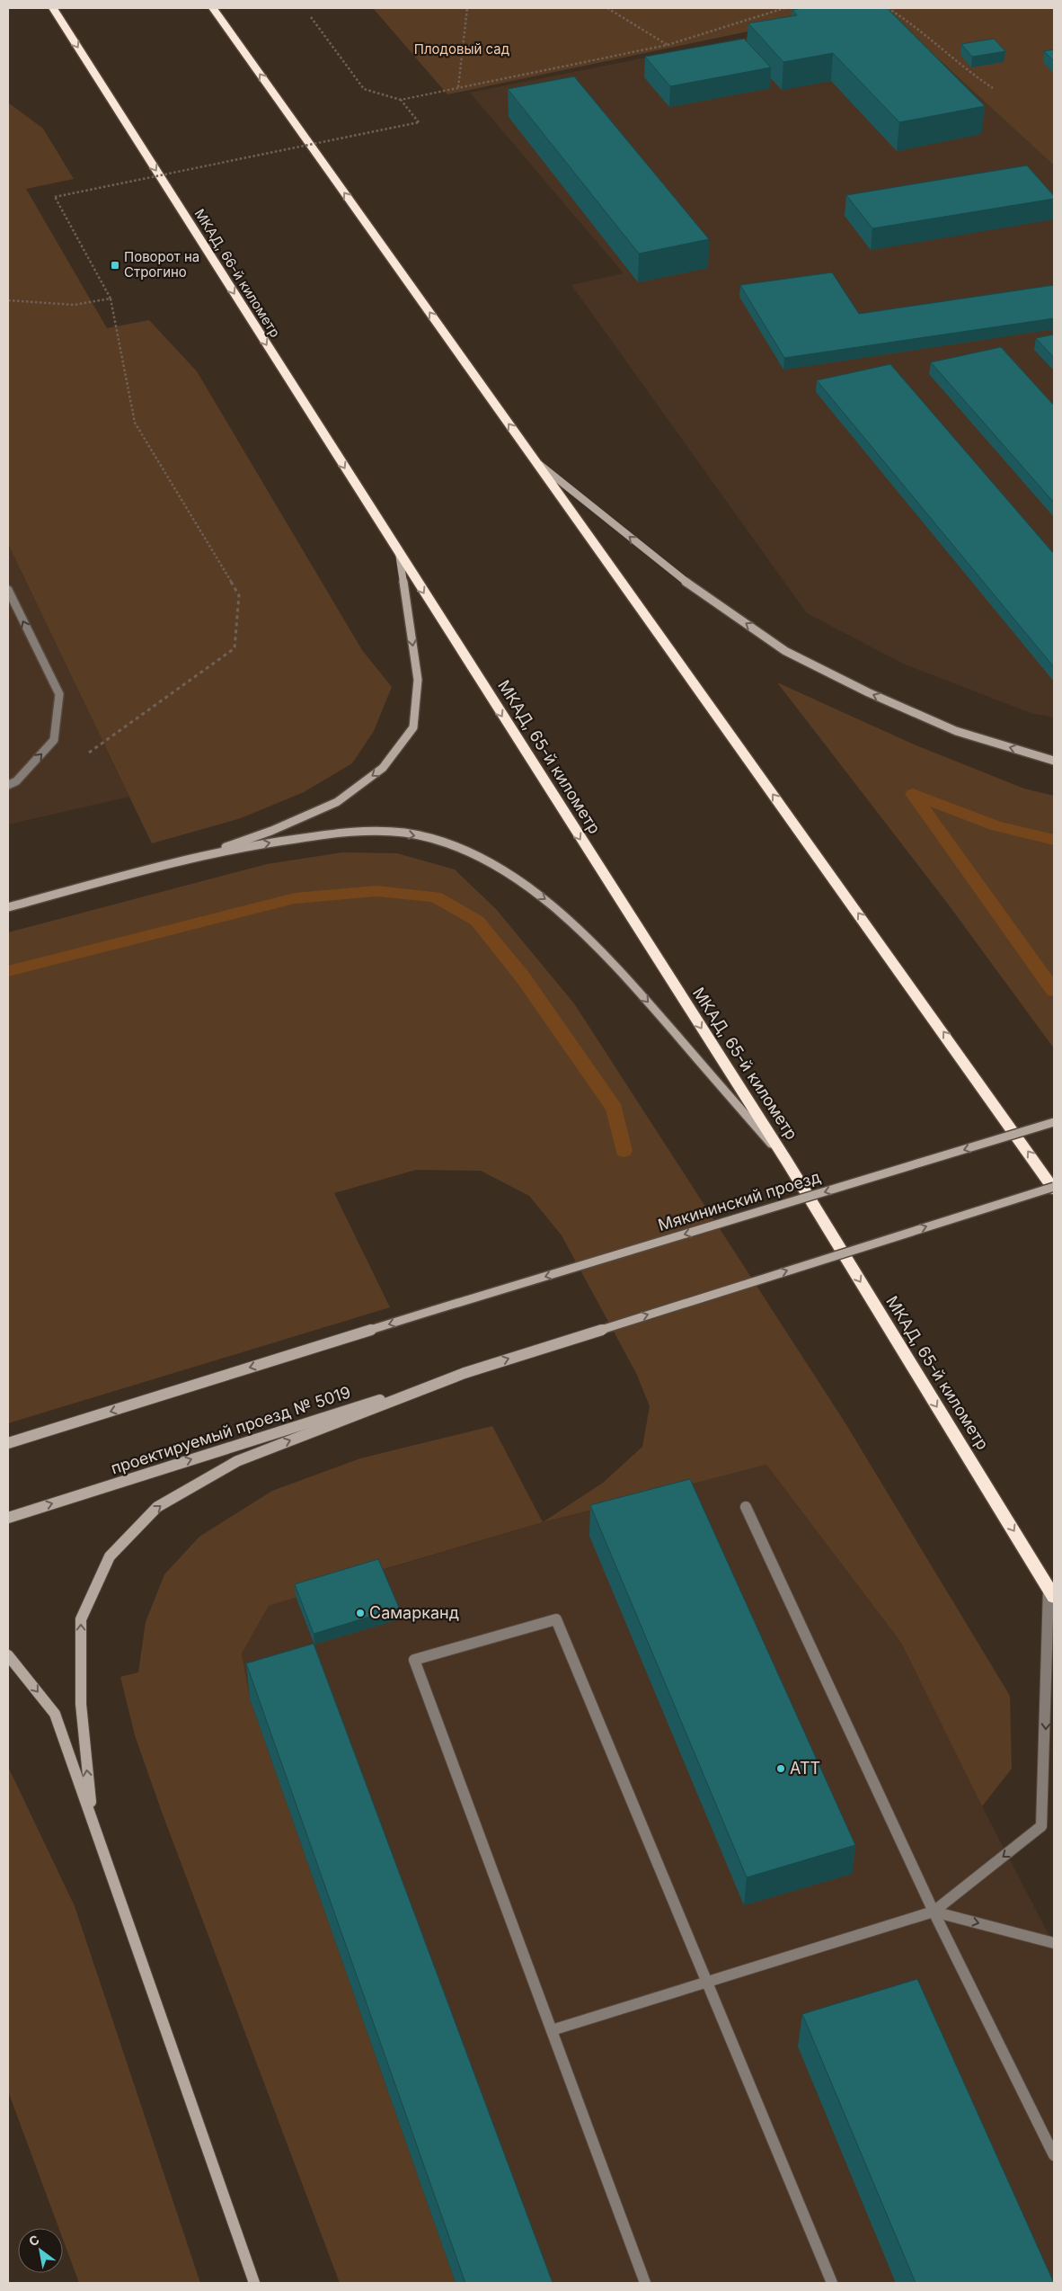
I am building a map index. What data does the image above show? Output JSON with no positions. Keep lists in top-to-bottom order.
{
  "streets": {
    "highway": ["МКАД, 66-й километр", "МКАД, 65-й километр"],
    "main road": ["Мякининский проезд", "проектируемый проезд № 5019"]
  },
  "crossings": [
    ["МКАД, 66-й километр", "МКАД, 65-й километр"]
  ],
  "one_way": ["МКАД, 66-й километр", "МКАД, 65-й километр", "проектируемый проезд № 5019"],
  "parks": ["Плодовый сад"],
  "places": {
    "transit": ["Поворот на Строгино"],
    "other": ["Самарканд", "АТТ"]
  },
  "north": "top left"
}
